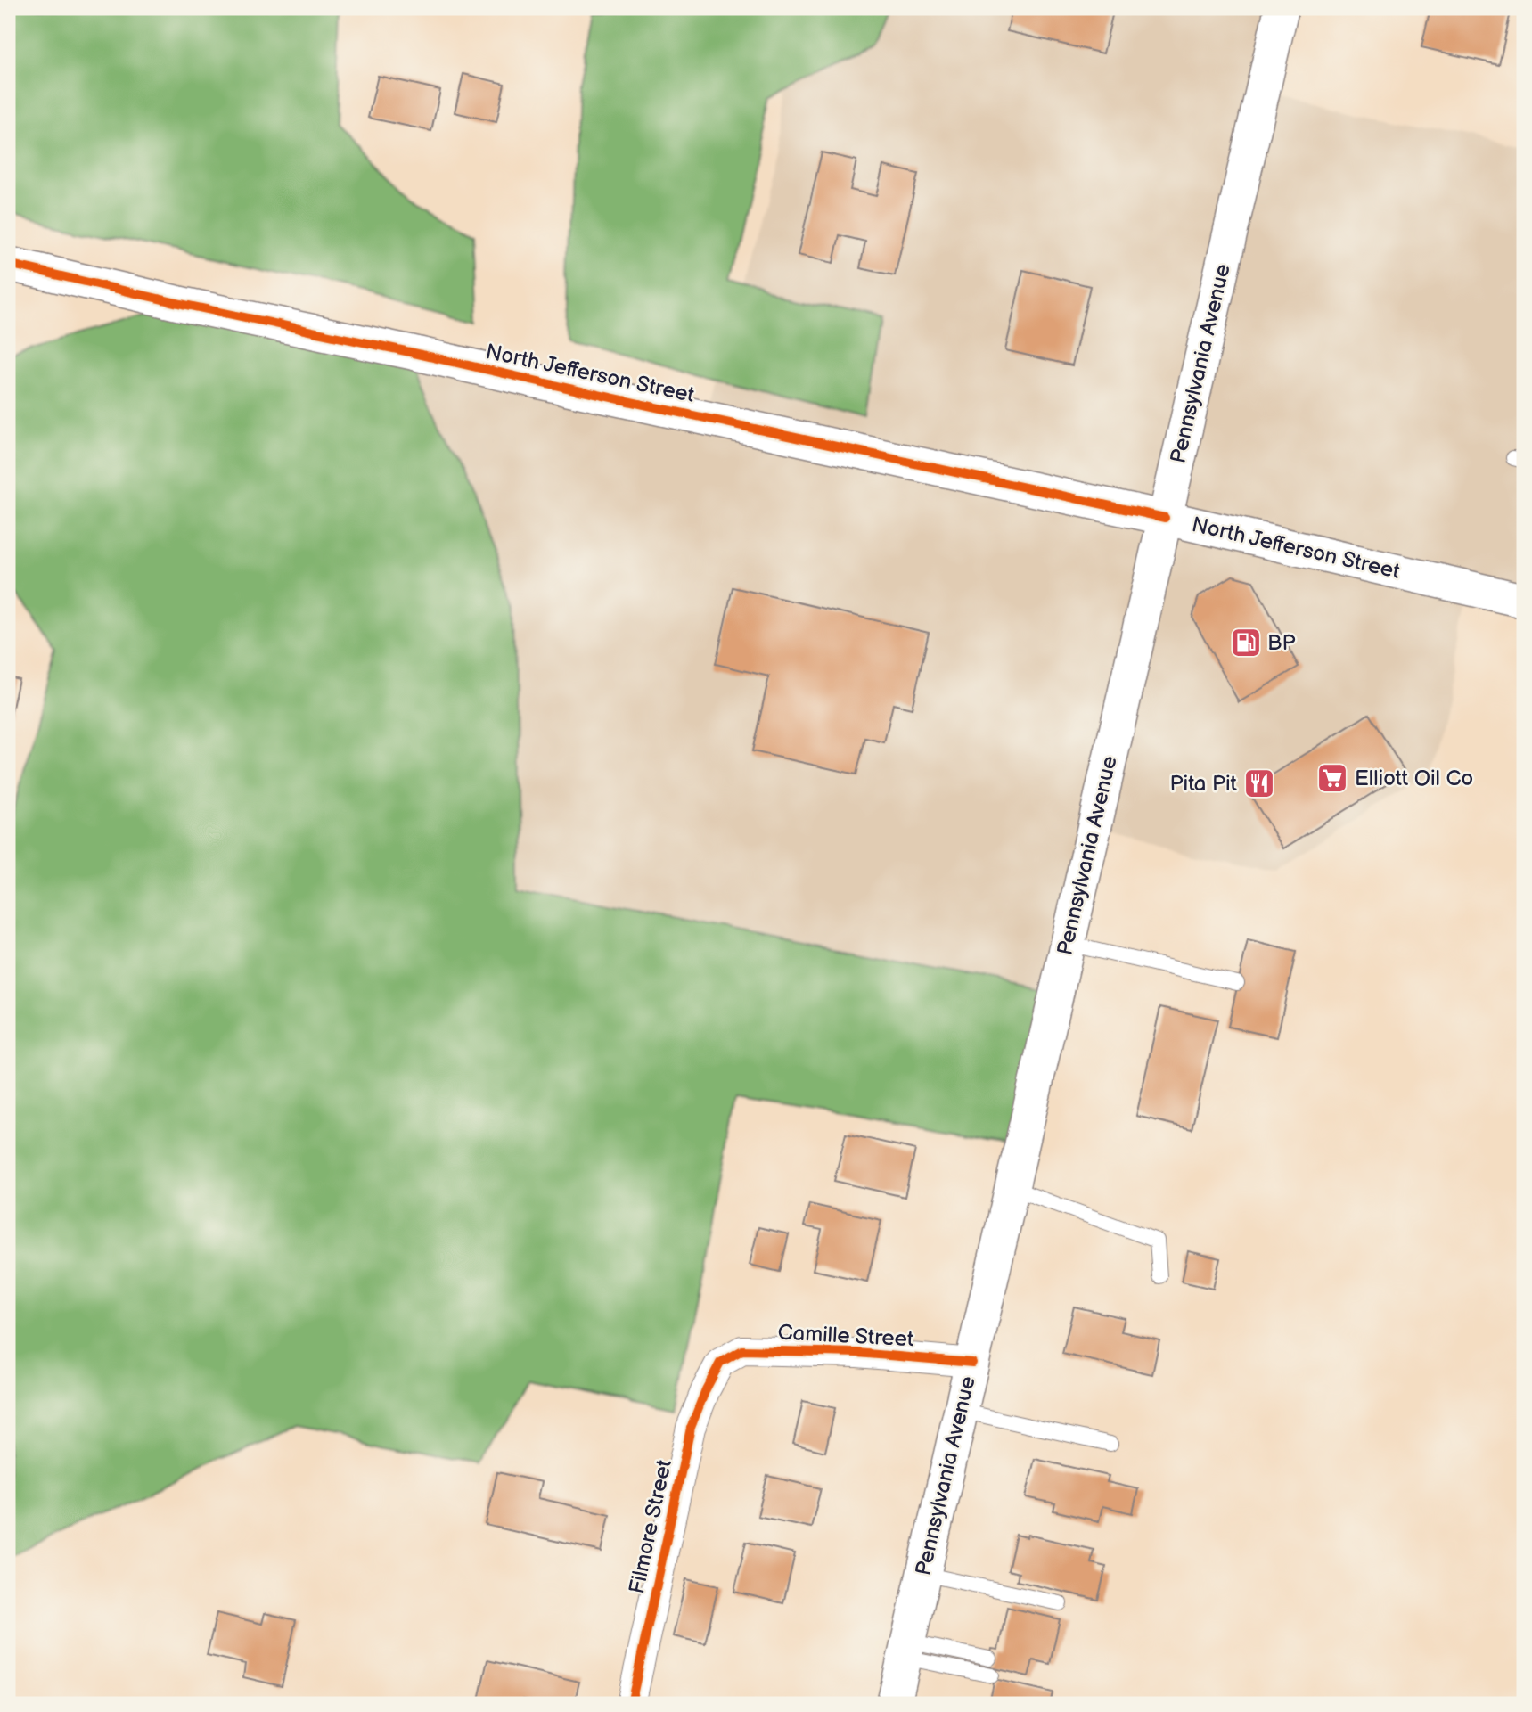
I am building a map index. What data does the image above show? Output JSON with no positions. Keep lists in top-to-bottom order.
{
  "streets": {
    "main road": ["Pennsylvania Avenue", "North Jefferson Street"],
    "street": ["Camille Street", "Filmore Street"]
  },
  "crossings": [
    ["Pennsylvania Avenue", "North Jefferson Street"],
    ["Pennsylvania Avenue", "Camille Street"],
    ["Camille Street", "Filmore Street"]
  ],
  "places": {
    "fuel station": ["BP"],
    "supermarket": ["Elliott Oil Co"],
    "restaurant": ["Pita Pit"]
  }
}
